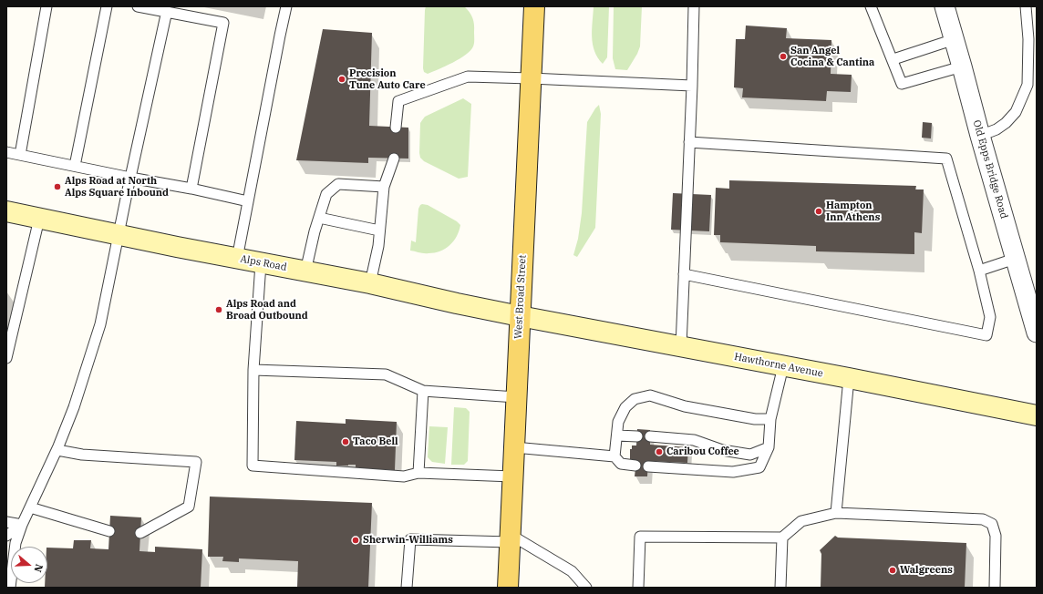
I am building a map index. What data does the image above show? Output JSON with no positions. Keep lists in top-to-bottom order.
{
  "streets": {
    "main road": ["Alps Road", "West Broad Street", "Hawthorne Avenue"],
    "street": ["Old Epps Bridge Road"]
  },
  "crossings": [
    ["Alps Road", "West Broad Street"],
    ["Alps Road", "Hawthorne Avenue"],
    ["West Broad Street", "Hawthorne Avenue"]
  ],
  "places": [
    "San Angel Cocina & Cantina",
    "Precision Tune Auto Care",
    "Alps Road at North Alps Square Inbound",
    "Hampton Inn Athens",
    "Alps Road and Broad Outbound",
    "Taco Bell",
    "Caribou Coffee",
    "Sherwin-Williams",
    "Walgreens"
  ],
  "north": "right"
}
